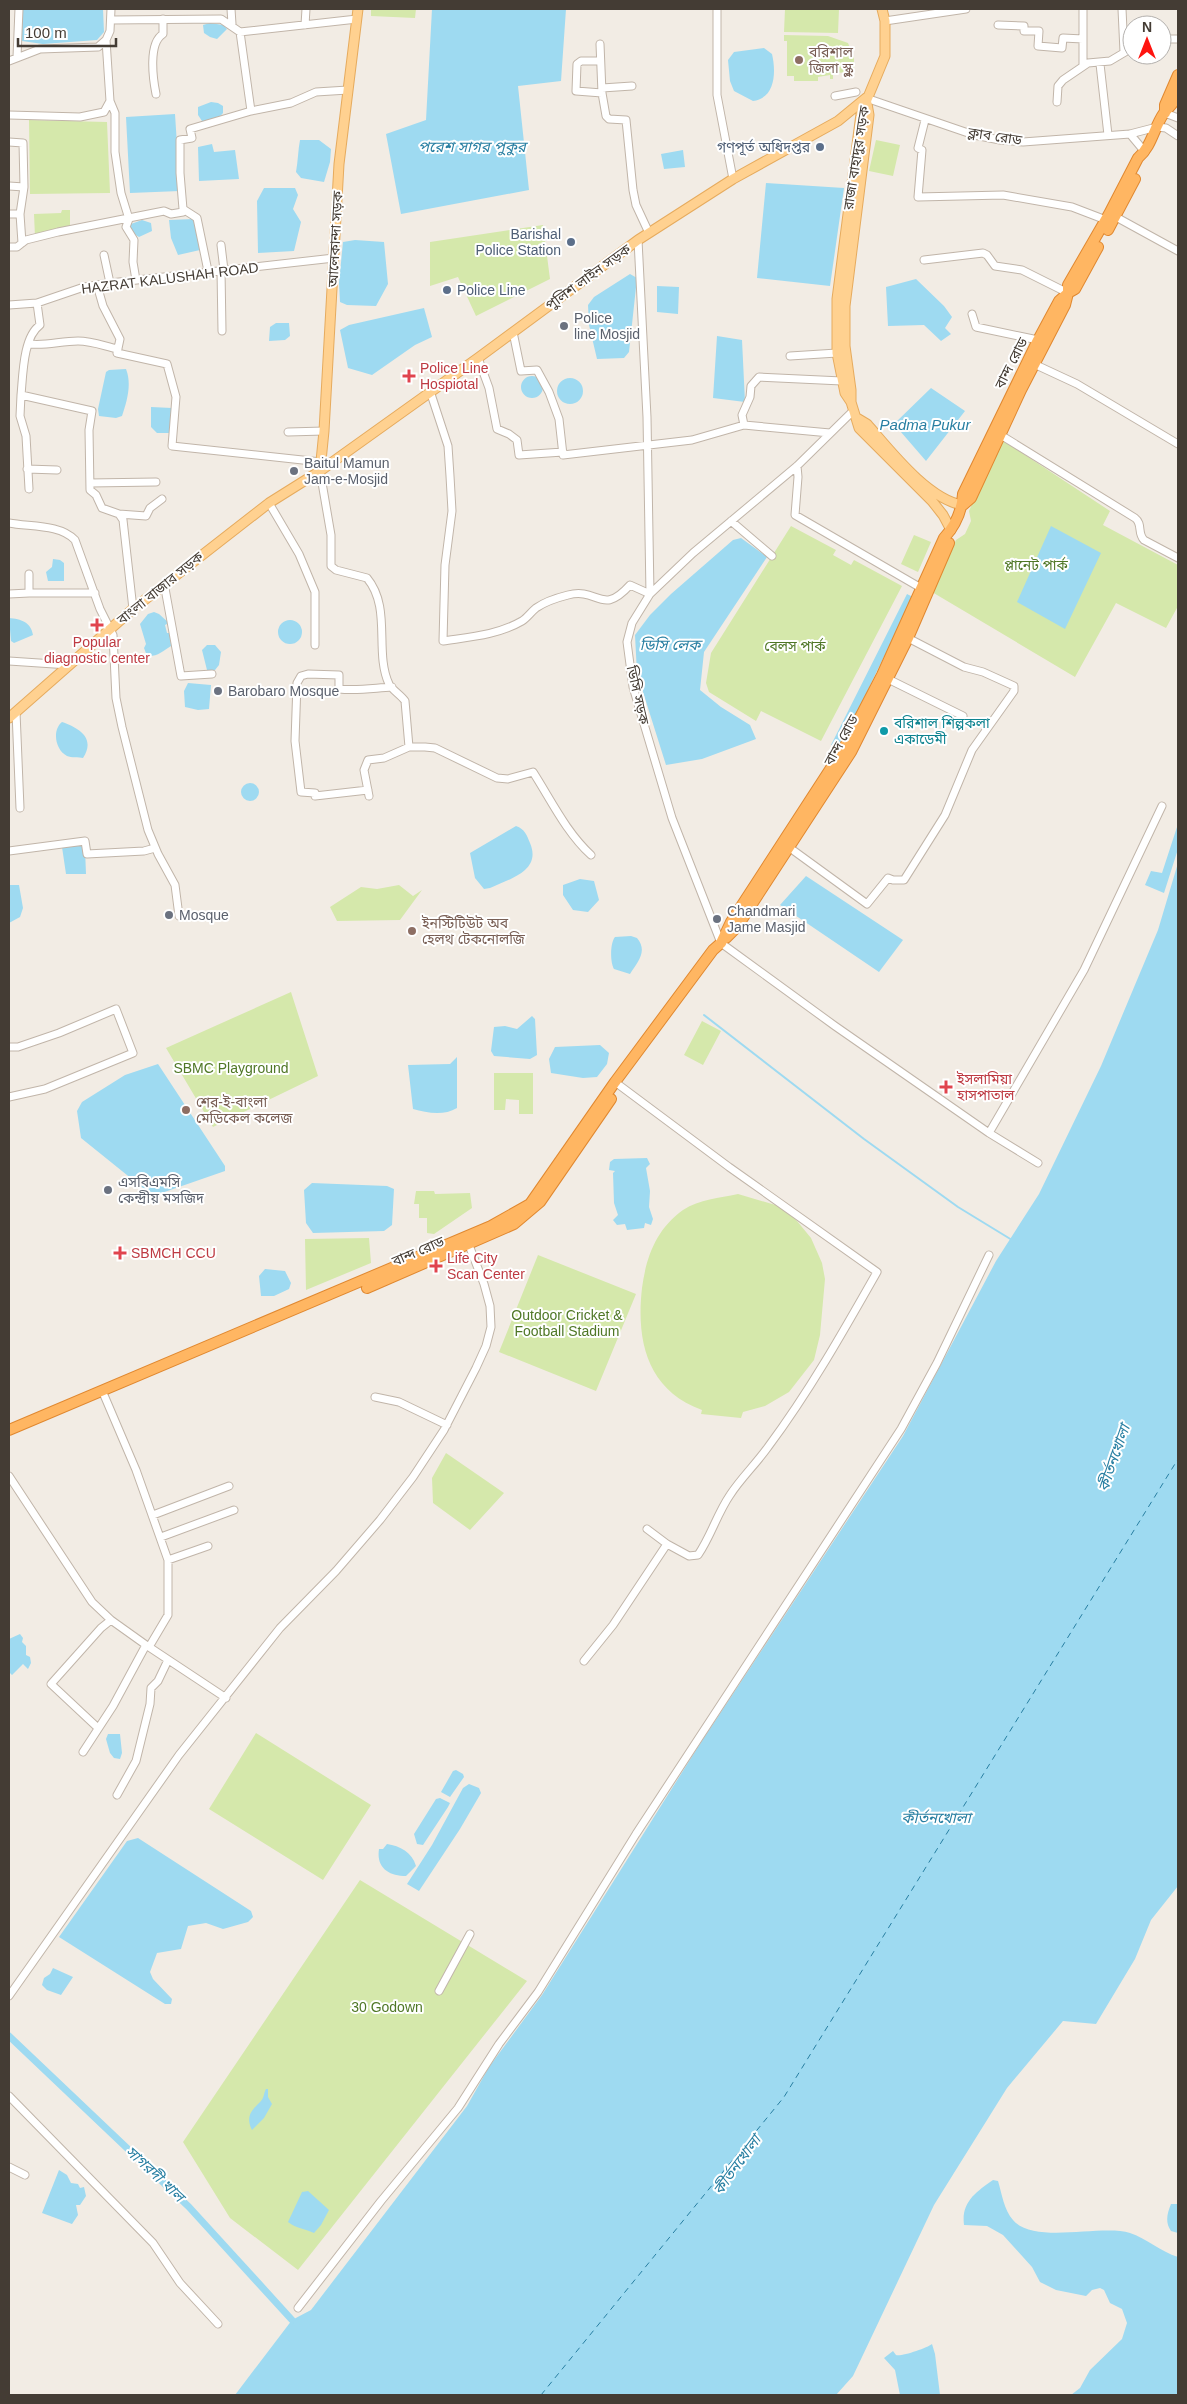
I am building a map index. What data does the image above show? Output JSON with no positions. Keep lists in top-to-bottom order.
{
  "streets": {
    "highway": ["বান্দ রোড"],
    "main road": [
      "রাজা বাহাদুর সড়ক",
      "আলেকান্দা সড়ক",
      "পুলিশ লাইন সড়ক",
      "বাংলা বাজার সড়ক"
    ],
    "street": ["ক্লাব রোড", "HAZRAT KALUSHAH ROAD", "ডিসি সড়ক"]
  },
  "crossings": [
    ["ক্লাব রোড", "রাজা বাহাদুর সড়ক"],
    ["ক্লাব রোড", "পুলিশ লাইন সড়ক"],
    ["ক্লাব রোড", "বান্দ রোড"],
    ["রাজা বাহাদুর সড়ক", "পুলিশ লাইন সড়ক"],
    ["রাজা বাহাদুর সড়ক", "বান্দ রোড"],
    ["রাজা বাহাদুর সড়ক", "ডিসি সড়ক"],
    ["আলেকান্দা সড়ক", "পুলিশ লাইন সড়ক"],
    ["আলেকান্দা সড়ক", "HAZRAT KALUSHAH ROAD"],
    ["আলেকান্দা সড়ক", "বাংলা বাজার সড়ক"],
    ["পুলিশ লাইন সড়ক", "বাংলা বাজার সড়ক"],
    ["বান্দ রোড", "ডিসি সড়ক"]
  ],
  "water": [
    "পরেশ সাগর পুকুর",
    "Padma Pukur",
    "ডিসি লেক",
    "কীর্তনখোলা",
    "সাগরদী খাল"
  ],
  "parks": [
    "প্লানেট পার্ক",
    "বেলস পার্ক",
    "SBMC Playground",
    "Outdoor Cricket & Football Stadium",
    "30 Godown"
  ],
  "places": {
    "other": [
      "বরিশাল জিলা স্কুল",
      "গণপূর্ত অধিদপ্তর",
      "Barishal Police Station",
      "Police Line",
      "Police line Mosjid",
      "Baitul Mamun Jam-e-Mosjid",
      "Barobaro Mosque",
      "বরিশাল শিল্পকলা একাডেমী",
      "Mosque",
      "Chandmari Jame Masjid",
      "ইনস্টিটিউট অব হেলথ টেকনোলজি",
      "শের-ই-বাংলা মেডিকেল কলেজ",
      "এসবিএমসি কেন্দ্রীয় মসজিদ"
    ],
    "health": [
      "Police Line Hospiotal",
      "Popular diagnostic center",
      "ইসলামিয়া হাসপাতাল",
      "SBMCH CCU",
      "Life City Scan Center"
    ]
  },
  "scale_bar": "100 m",
  "north": "top"
}
